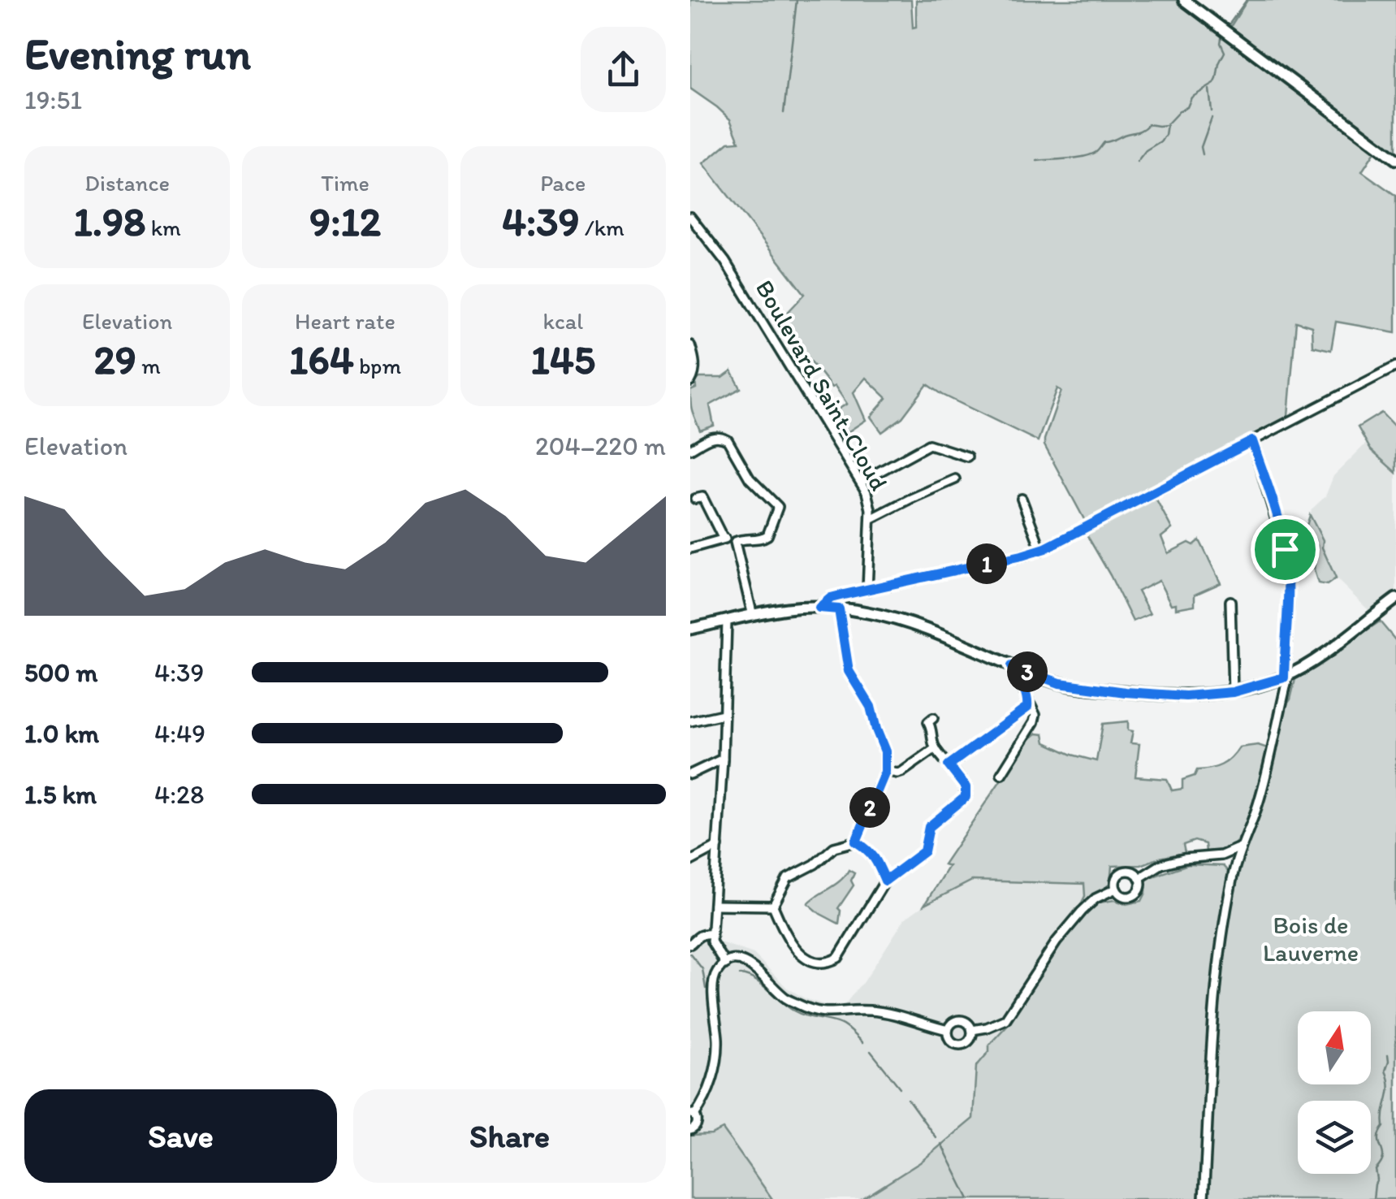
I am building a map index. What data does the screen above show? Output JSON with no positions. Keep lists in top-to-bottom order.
{
  "streets": {
    "street": ["Boulevard Saint-Cloud"]
  },
  "parks": ["Bois de Lauverne"],
  "north": "top",
  "page": {
    "heading": ["Evening run", "19:51"],
    "stats": [
      ["Distance", "1.98 km"],
      ["Time", "9:12"],
      ["Pace", "4:39 /km"],
      ["Elevation", "29 m"],
      ["Heart rate", "164 bpm"],
      ["kcal", "145"]
    ],
    "chart": ["Elevation", "204–220 m"],
    "pins": ["1", "3", "2"],
    "list": [
      {
        "name": "500 m",
        "note": "4:39"
      },
      {
        "name": "1.0 km",
        "note": "4:49"
      },
      {
        "name": "1.5 km",
        "note": "4:28"
      }
    ],
    "buttons": ["Save", "Share"]
  }
}
